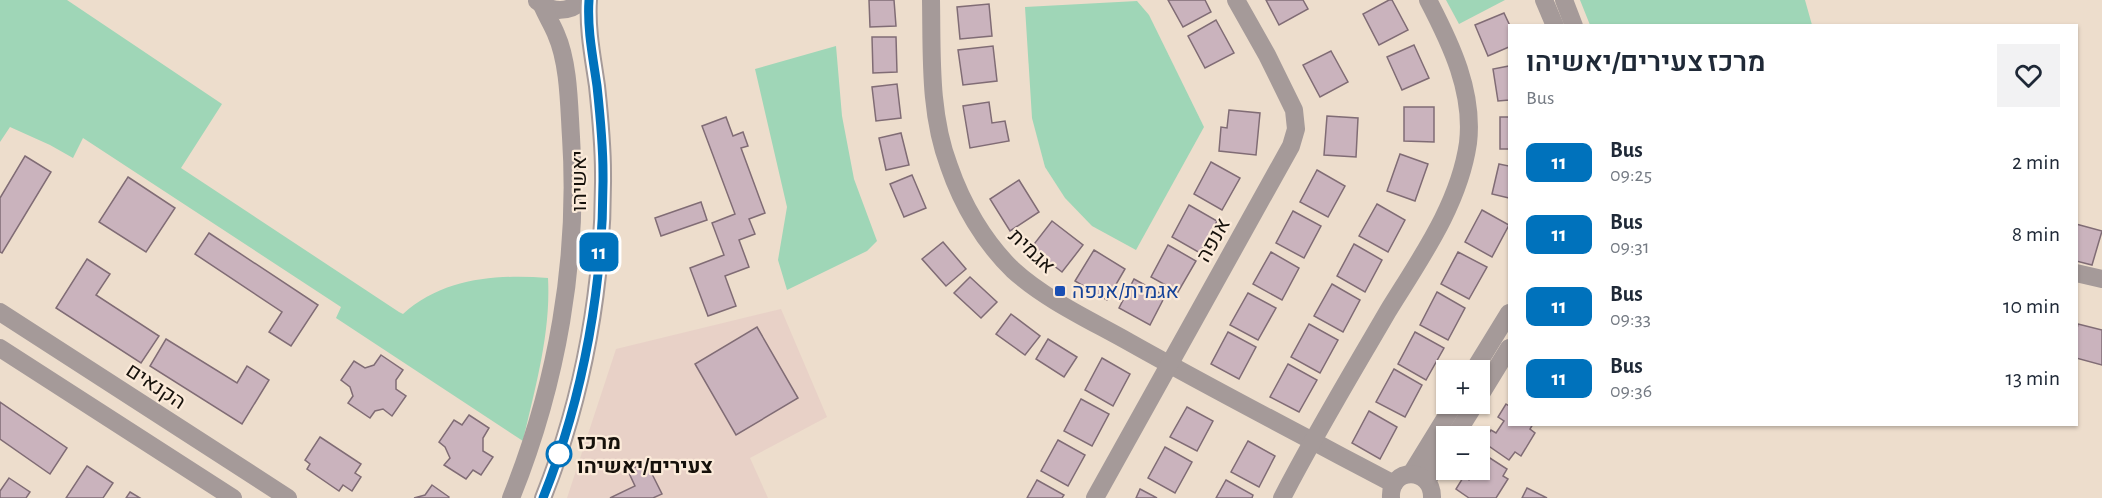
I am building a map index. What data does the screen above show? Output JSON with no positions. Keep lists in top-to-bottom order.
{
  "streets": {
    "street": [
      "יאשיהו",
      "אנפה",
      "אגמית",
      "הקנאים"
    ]
  },
  "crossings": [
    ["אנפה", "אגמית"]
  ],
  "places": {
    "transit": ["אגמית/אנפה"],
    "other": ["מרכז צעירים/יאשיהו"]
  },
  "lines": ["bus line 11"],
  "page": {
    "on_map": "11",
    "heading": ["מרכז צעירים/יאשיהו", "Bus"],
    "list": [
      {
        "mark": "11",
        "name": "Bus",
        "note": "09:25",
        "value": "2 min"
      },
      {
        "mark": "11",
        "name": "Bus",
        "note": "09:31",
        "value": "8 min"
      },
      {
        "mark": "11",
        "name": "Bus",
        "note": "09:33",
        "value": "10 min"
      },
      {
        "mark": "11",
        "name": "Bus",
        "note": "09:36",
        "value": "13 min"
      }
    ],
    "map_buttons": ["+", "−"]
  }
}
